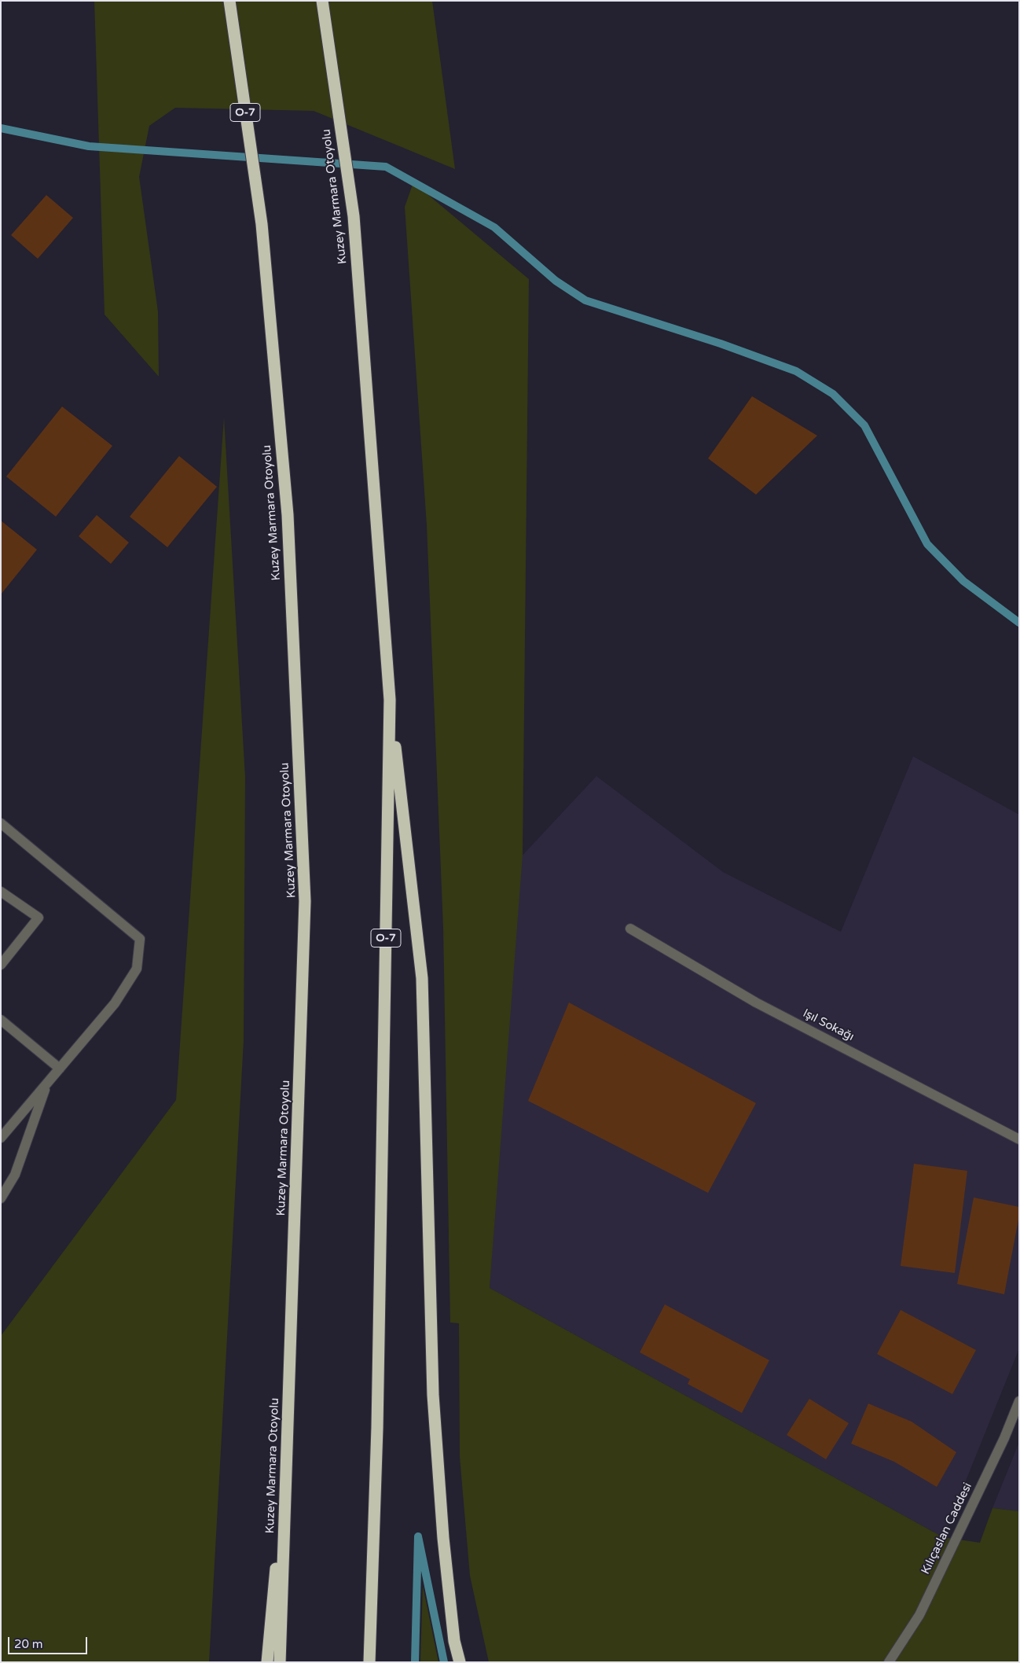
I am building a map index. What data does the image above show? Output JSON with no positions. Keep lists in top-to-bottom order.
{
  "streets": {
    "highway": ["O-7", "Kuzey Marmara Otoyolu"],
    "street": ["Işıl Sokağı", "Kılıçaslan Caddesi"]
  },
  "scale_bar": "20 m"
}
